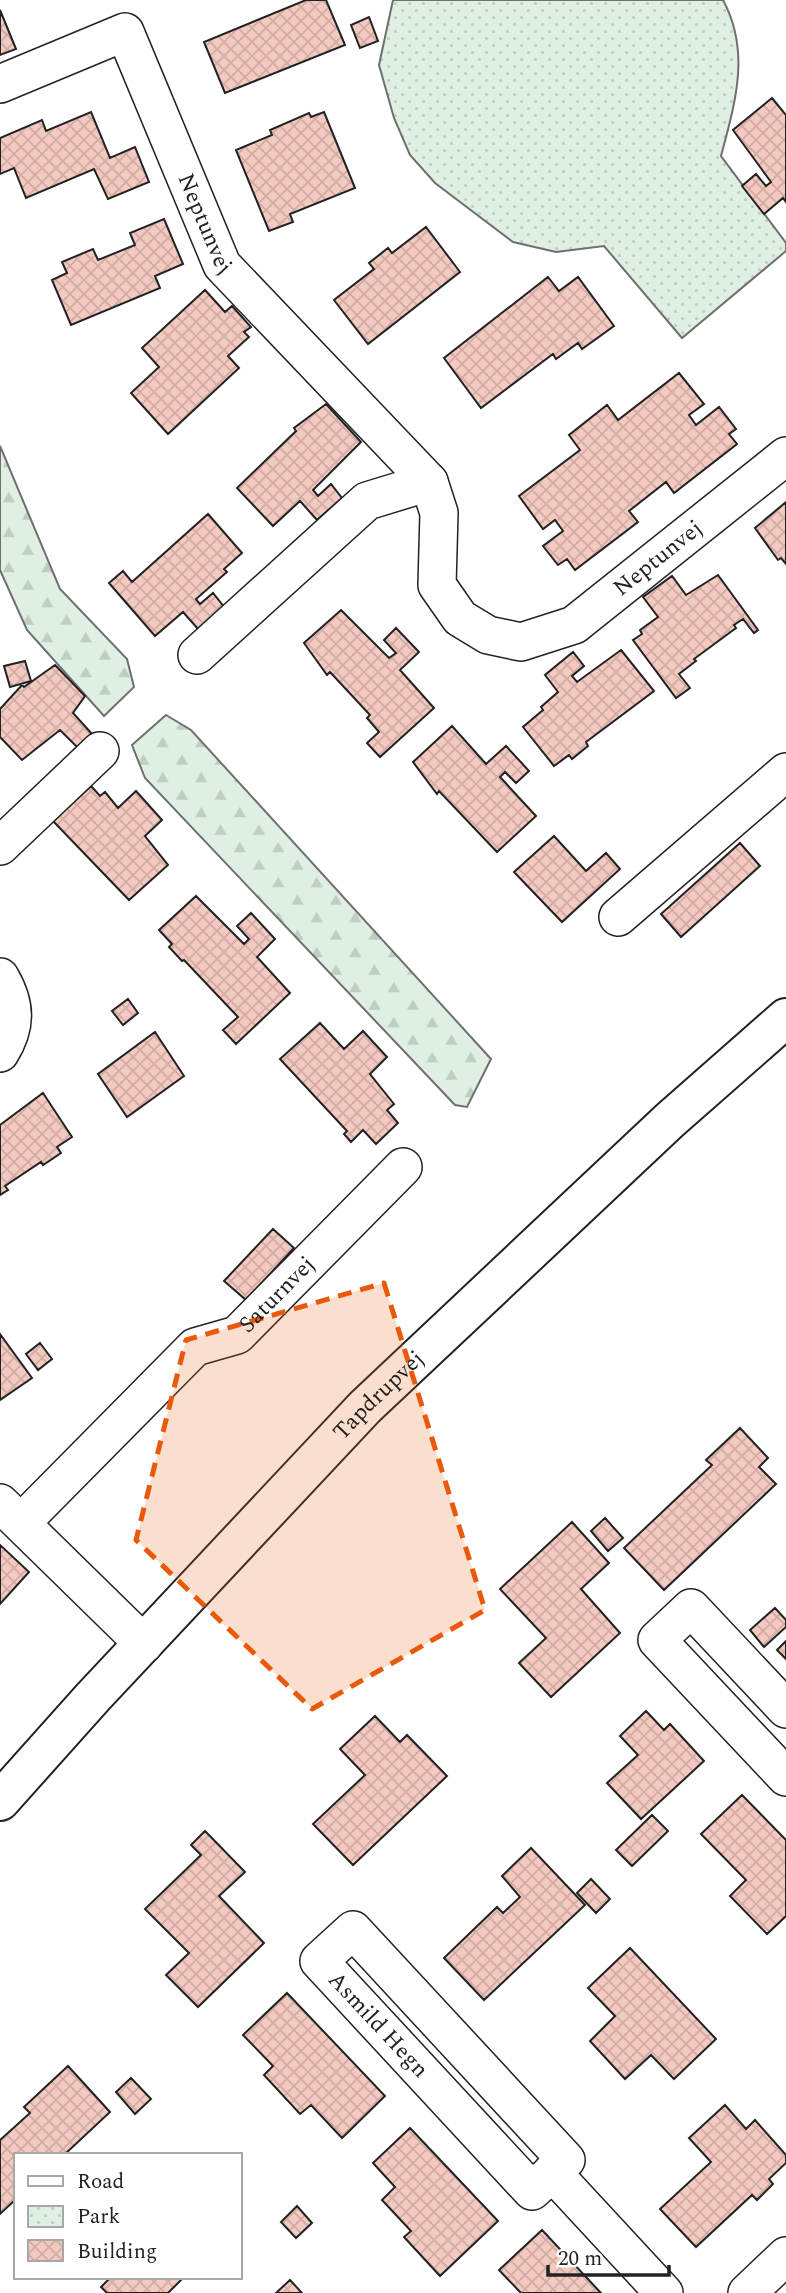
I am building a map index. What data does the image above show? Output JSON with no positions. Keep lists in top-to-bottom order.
{
  "streets": {
    "street": [
      "Neptunvej",
      "Saturnvej",
      "Tapdrupvej",
      "Asmild Hegn"
    ]
  },
  "crossings": [
    ["Saturnvej", "Tapdrupvej"]
  ],
  "legend": ["Road", "Park", "Building"],
  "scale_bar": "20 m"
}
